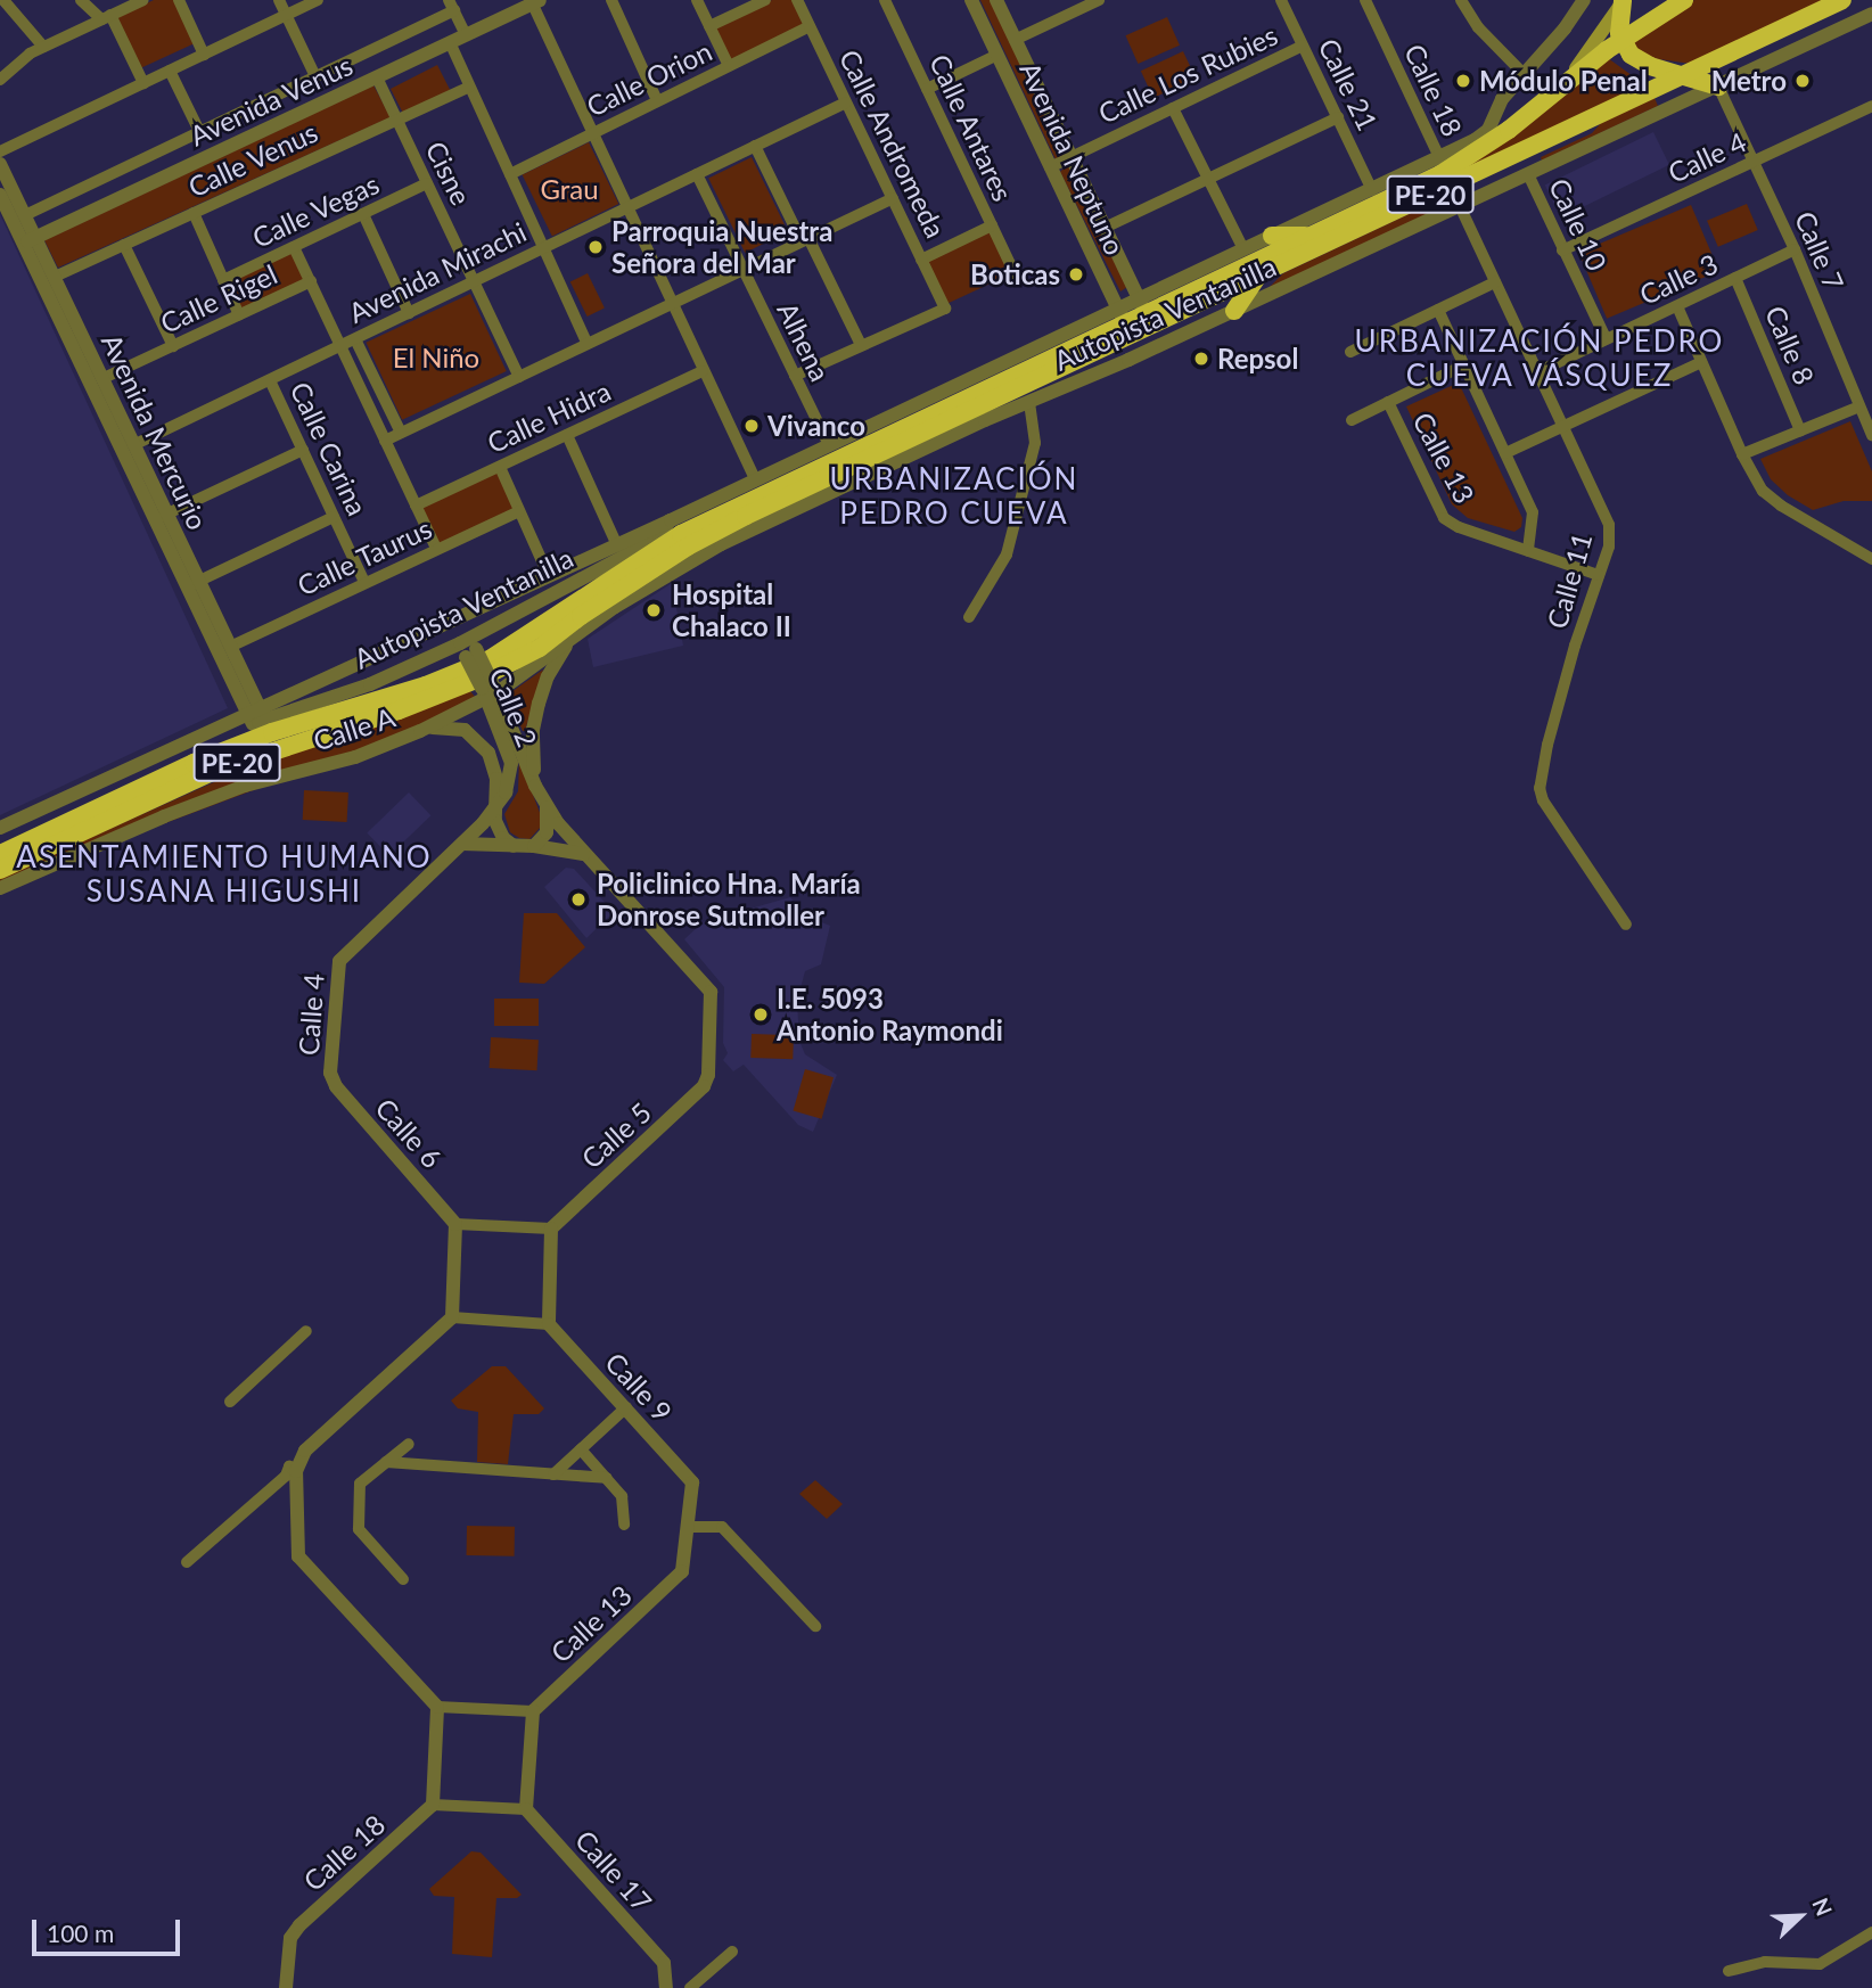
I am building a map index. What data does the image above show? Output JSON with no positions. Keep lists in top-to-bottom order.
{
  "streets": {
    "highway": ["PE-20", "Autopista Ventanilla"],
    "street": [
      "Calle Los Rubies",
      "Calle Orion",
      "Calle 21",
      "Calle 18",
      "Avenida Venus",
      "Calle Antares",
      "Calle Andromeda",
      "Calle 4",
      "Avenida Neptuno",
      "Calle Venus",
      "Cisne",
      "Calle Vegas",
      "Calle 10",
      "Calle 7",
      "Avenida Mirachi",
      "Calle 3",
      "Calle Rigel",
      "Alhena",
      "Calle 8",
      "Calle Hidra",
      "Avenida Mercurio",
      "Calle Carina",
      "Calle 13",
      "Calle Taurus",
      "Calle 11",
      "Calle 2",
      "Calle A",
      "Calle 6",
      "Calle 5",
      "Calle 9",
      "Calle 17"
    ]
  },
  "crossings": [
    ["Calle Los Rubies", "Calle 21"],
    ["Calle Los Rubies", "Avenida Neptuno"],
    ["Calle Orion", "Calle Andromeda"],
    ["Calle 21", "Autopista Ventanilla"],
    ["Calle 18", "Autopista Ventanilla"],
    ["Avenida Venus", "Cisne"],
    ["Avenida Venus", "Avenida Mercurio"],
    ["Calle Andromeda", "Avenida Mirachi"],
    ["Calle 4", "Calle 10"],
    ["Calle 4", "Calle 7"],
    ["Calle 4", "Calle 2"],
    ["Calle 4", "Calle 6"],
    ["Avenida Neptuno", "PE-20"],
    ["Avenida Neptuno", "Autopista Ventanilla"],
    ["Calle Venus", "Cisne"],
    ["Calle Venus", "Avenida Mercurio"],
    ["Cisne", "Calle Vegas"],
    ["Cisne", "Avenida Mirachi"],
    ["PE-20", "Autopista Ventanilla"],
    ["PE-20", "Calle 2"],
    ["PE-20", "Calle A"],
    ["Calle 10", "Calle 3"],
    ["Calle 10", "Autopista Ventanilla"],
    ["Calle 7", "Calle 3"],
    ["Calle 7", "Autopista Ventanilla"],
    ["Avenida Mirachi", "Alhena"],
    ["Avenida Mirachi", "Avenida Mercurio"],
    ["Avenida Mirachi", "Calle Carina"],
    ["Calle 3", "Calle 8"],
    ["Calle 3", "Calle 11"],
    ["Calle Rigel", "Avenida Mercurio"],
    ["Autopista Ventanilla", "Alhena"],
    ["Autopista Ventanilla", "Avenida Mercurio"],
    ["Autopista Ventanilla", "Calle 11"],
    ["Autopista Ventanilla", "Calle 2"],
    ["Autopista Ventanilla", "Calle A"],
    ["Avenida Mercurio", "Calle Taurus"],
    ["Calle Carina", "Calle Taurus"],
    ["Calle 13", "Calle 11"],
    ["Calle 13", "Calle 9"],
    ["Calle 2", "Calle A"]
  ],
  "districts": ["URBANIZACIÓN PEDRO CUEVA VÁSQUEZ", "URBANIZACIÓN PEDRO CUEVA", "ASENTAMIENTO HUMANO SUSANA HIGUSHI"],
  "parks": ["Grau", "El Niño"],
  "places": [
    "Módulo Penal",
    "Metro",
    "Parroquia Nuestra Señora del Mar",
    "Boticas",
    "Repsol",
    "Vivanco",
    "Hospital Chalaco II",
    "Policlinico Hna. María Donrose Sutmoller",
    "I.E. 5093 Antonio Raymondi"
  ],
  "scale_bar": "100 m",
  "north": "top right"
}
